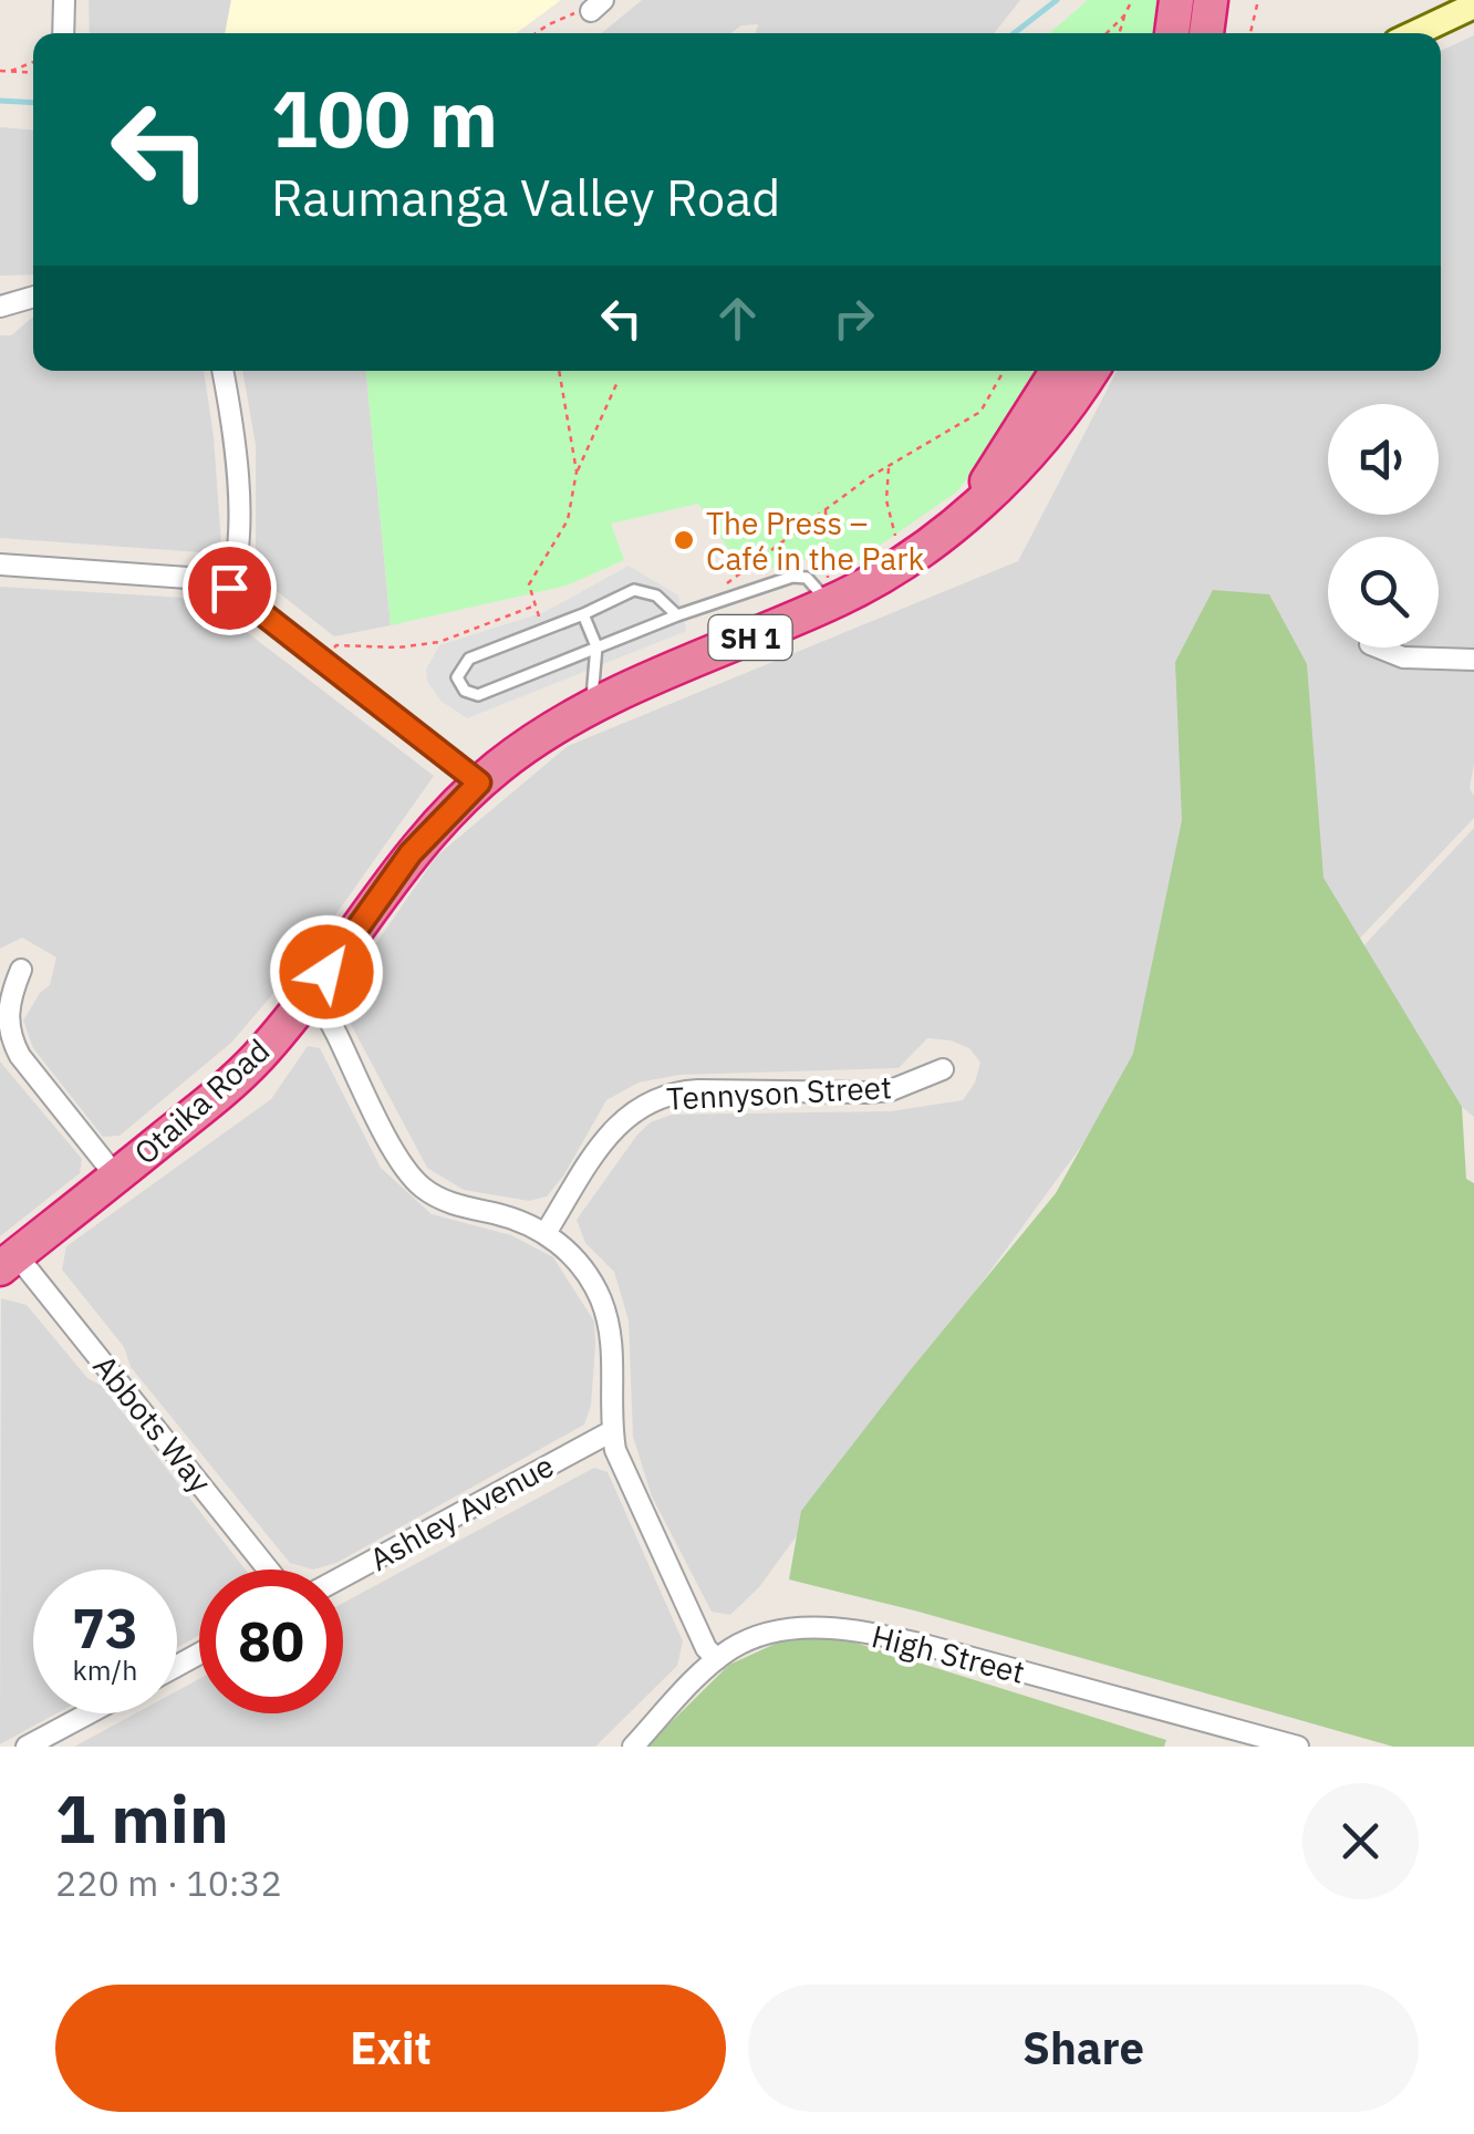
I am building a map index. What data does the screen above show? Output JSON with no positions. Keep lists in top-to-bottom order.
{
  "streets": {
    "highway": ["SH 1", "Otaika Road"],
    "street": [
      "Tennyson Street",
      "Abbots Way",
      "Ashley Avenue",
      "High Street"
    ]
  },
  "crossings": [
    ["Otaika Road", "Abbots Way"]
  ],
  "places": ["The Press – Café in the Park"],
  "page": {
    "turn": ["100 m", "Raumanga Valley Road"],
    "speed": "73 km/h",
    "limit": "80",
    "heading": ["1 min", "220 m · 10:32"],
    "buttons": ["Exit", "Share"]
  }
}
